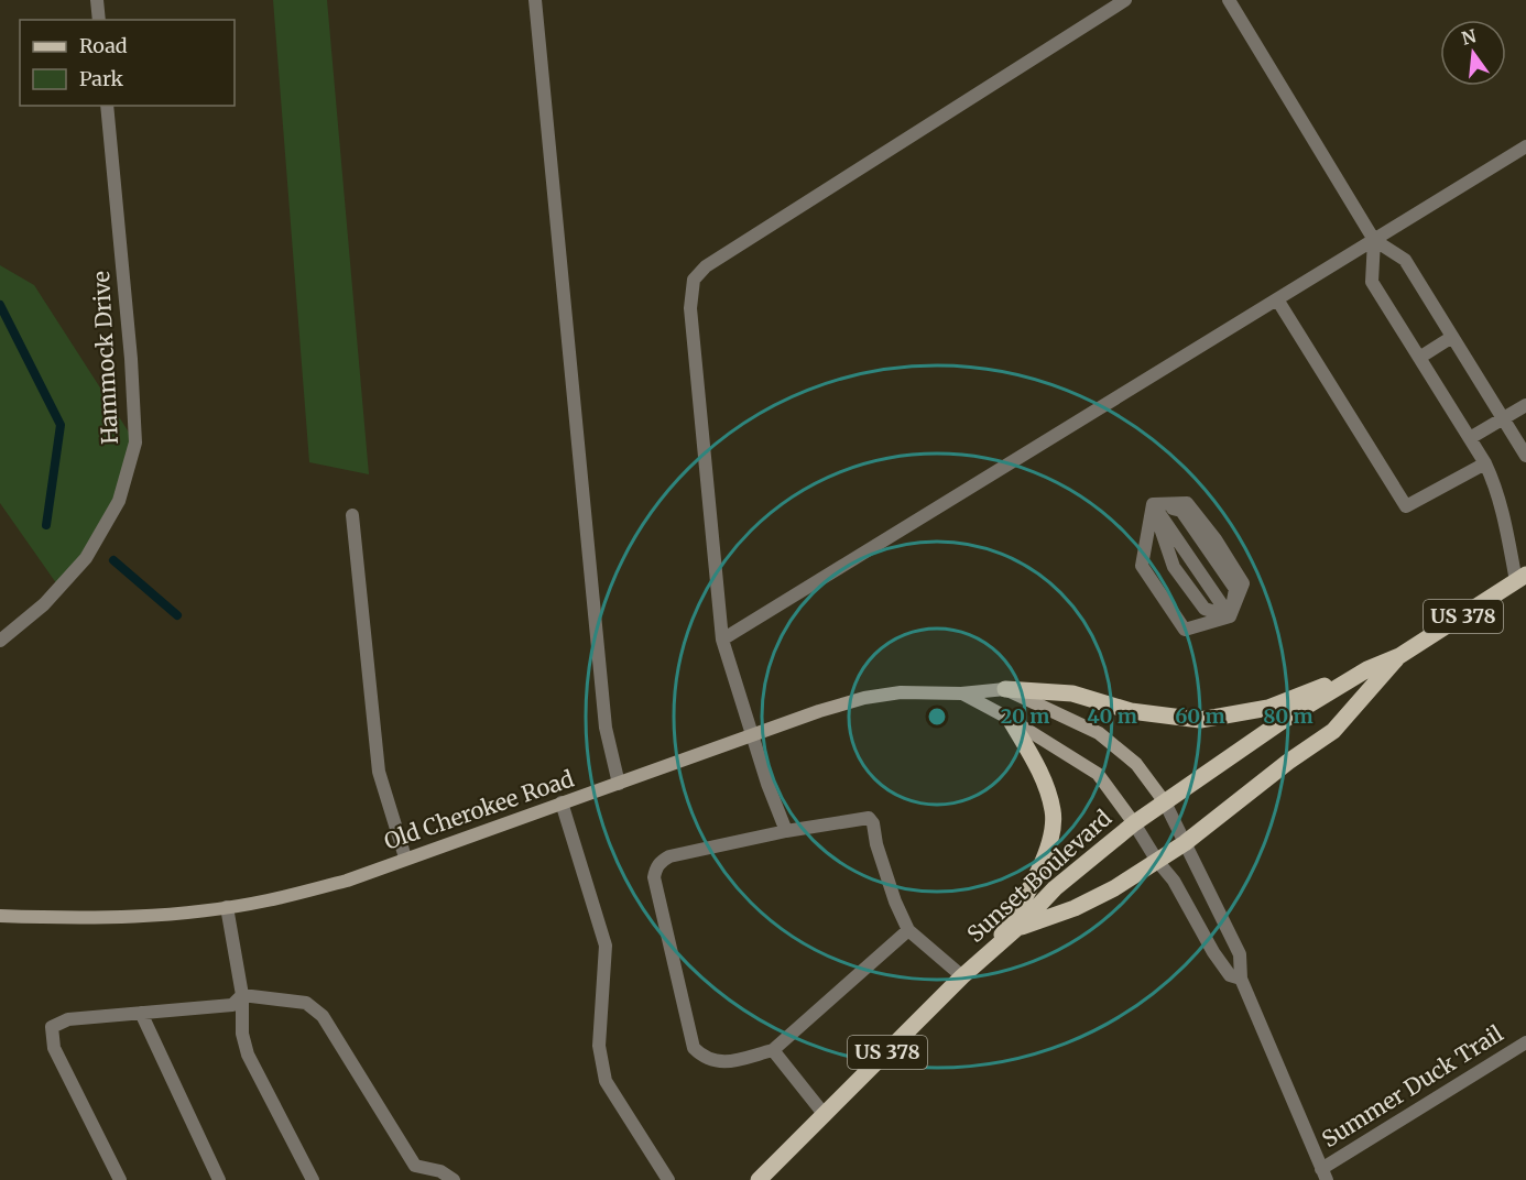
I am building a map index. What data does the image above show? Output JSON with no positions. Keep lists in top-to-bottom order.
{
  "streets": {
    "main road": ["US 378", "Sunset Boulevard"],
    "street": ["Hammock Drive", "Old Cherokee Road", "Summer Duck Trail"]
  },
  "crossings": [
    ["Old Cherokee Road", "Sunset Boulevard"]
  ],
  "legend": ["Road", "Park"],
  "north": "top",
  "rings": [
    "20 m",
    "40 m",
    "60 m",
    "80 m"
  ]
}
